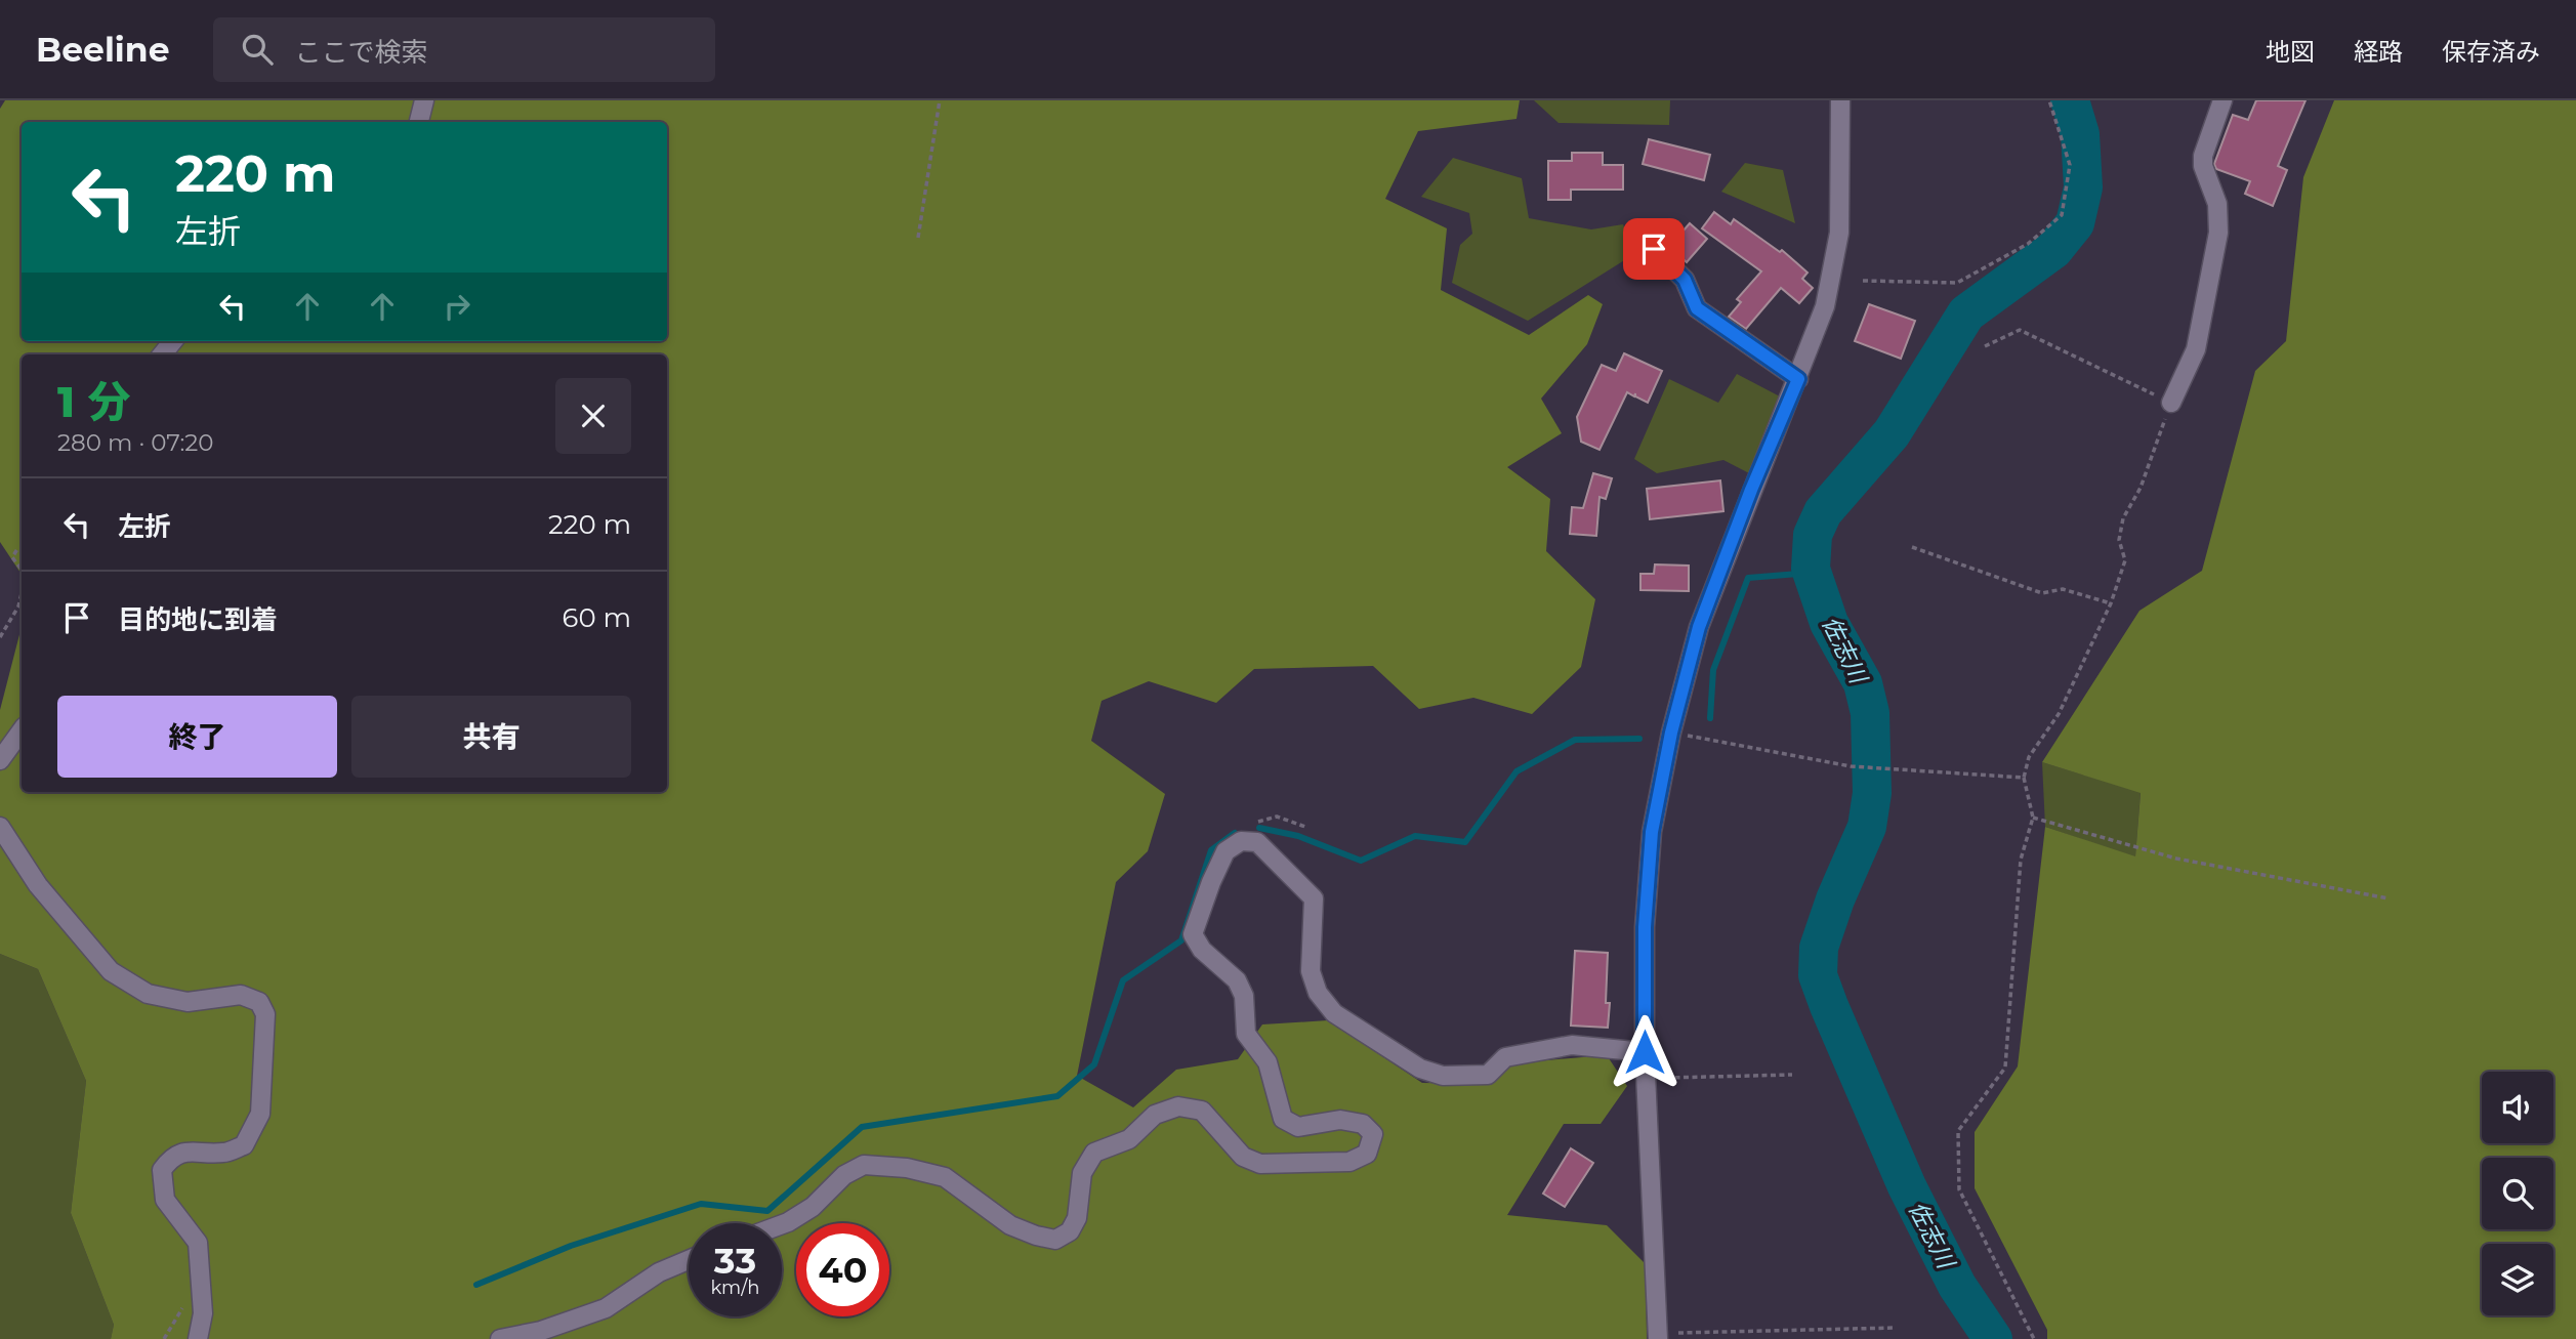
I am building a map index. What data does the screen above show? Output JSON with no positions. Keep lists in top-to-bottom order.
{
  "water": ["佐志川"],
  "page": {
    "header": "Beeline",
    "search": "ここで検索",
    "nav": ["地図", "経路", "保存済み"],
    "turn": ["220 m", "左折"],
    "heading": ["1 分", "280 m · 07:20"],
    "list": [
      {
        "name": "左折",
        "value": "220 m"
      },
      {
        "name": "目的地に到着",
        "value": "60 m"
      }
    ],
    "buttons": ["終了", "共有"],
    "speed": "33 km/h",
    "limit": "40"
  }
}
